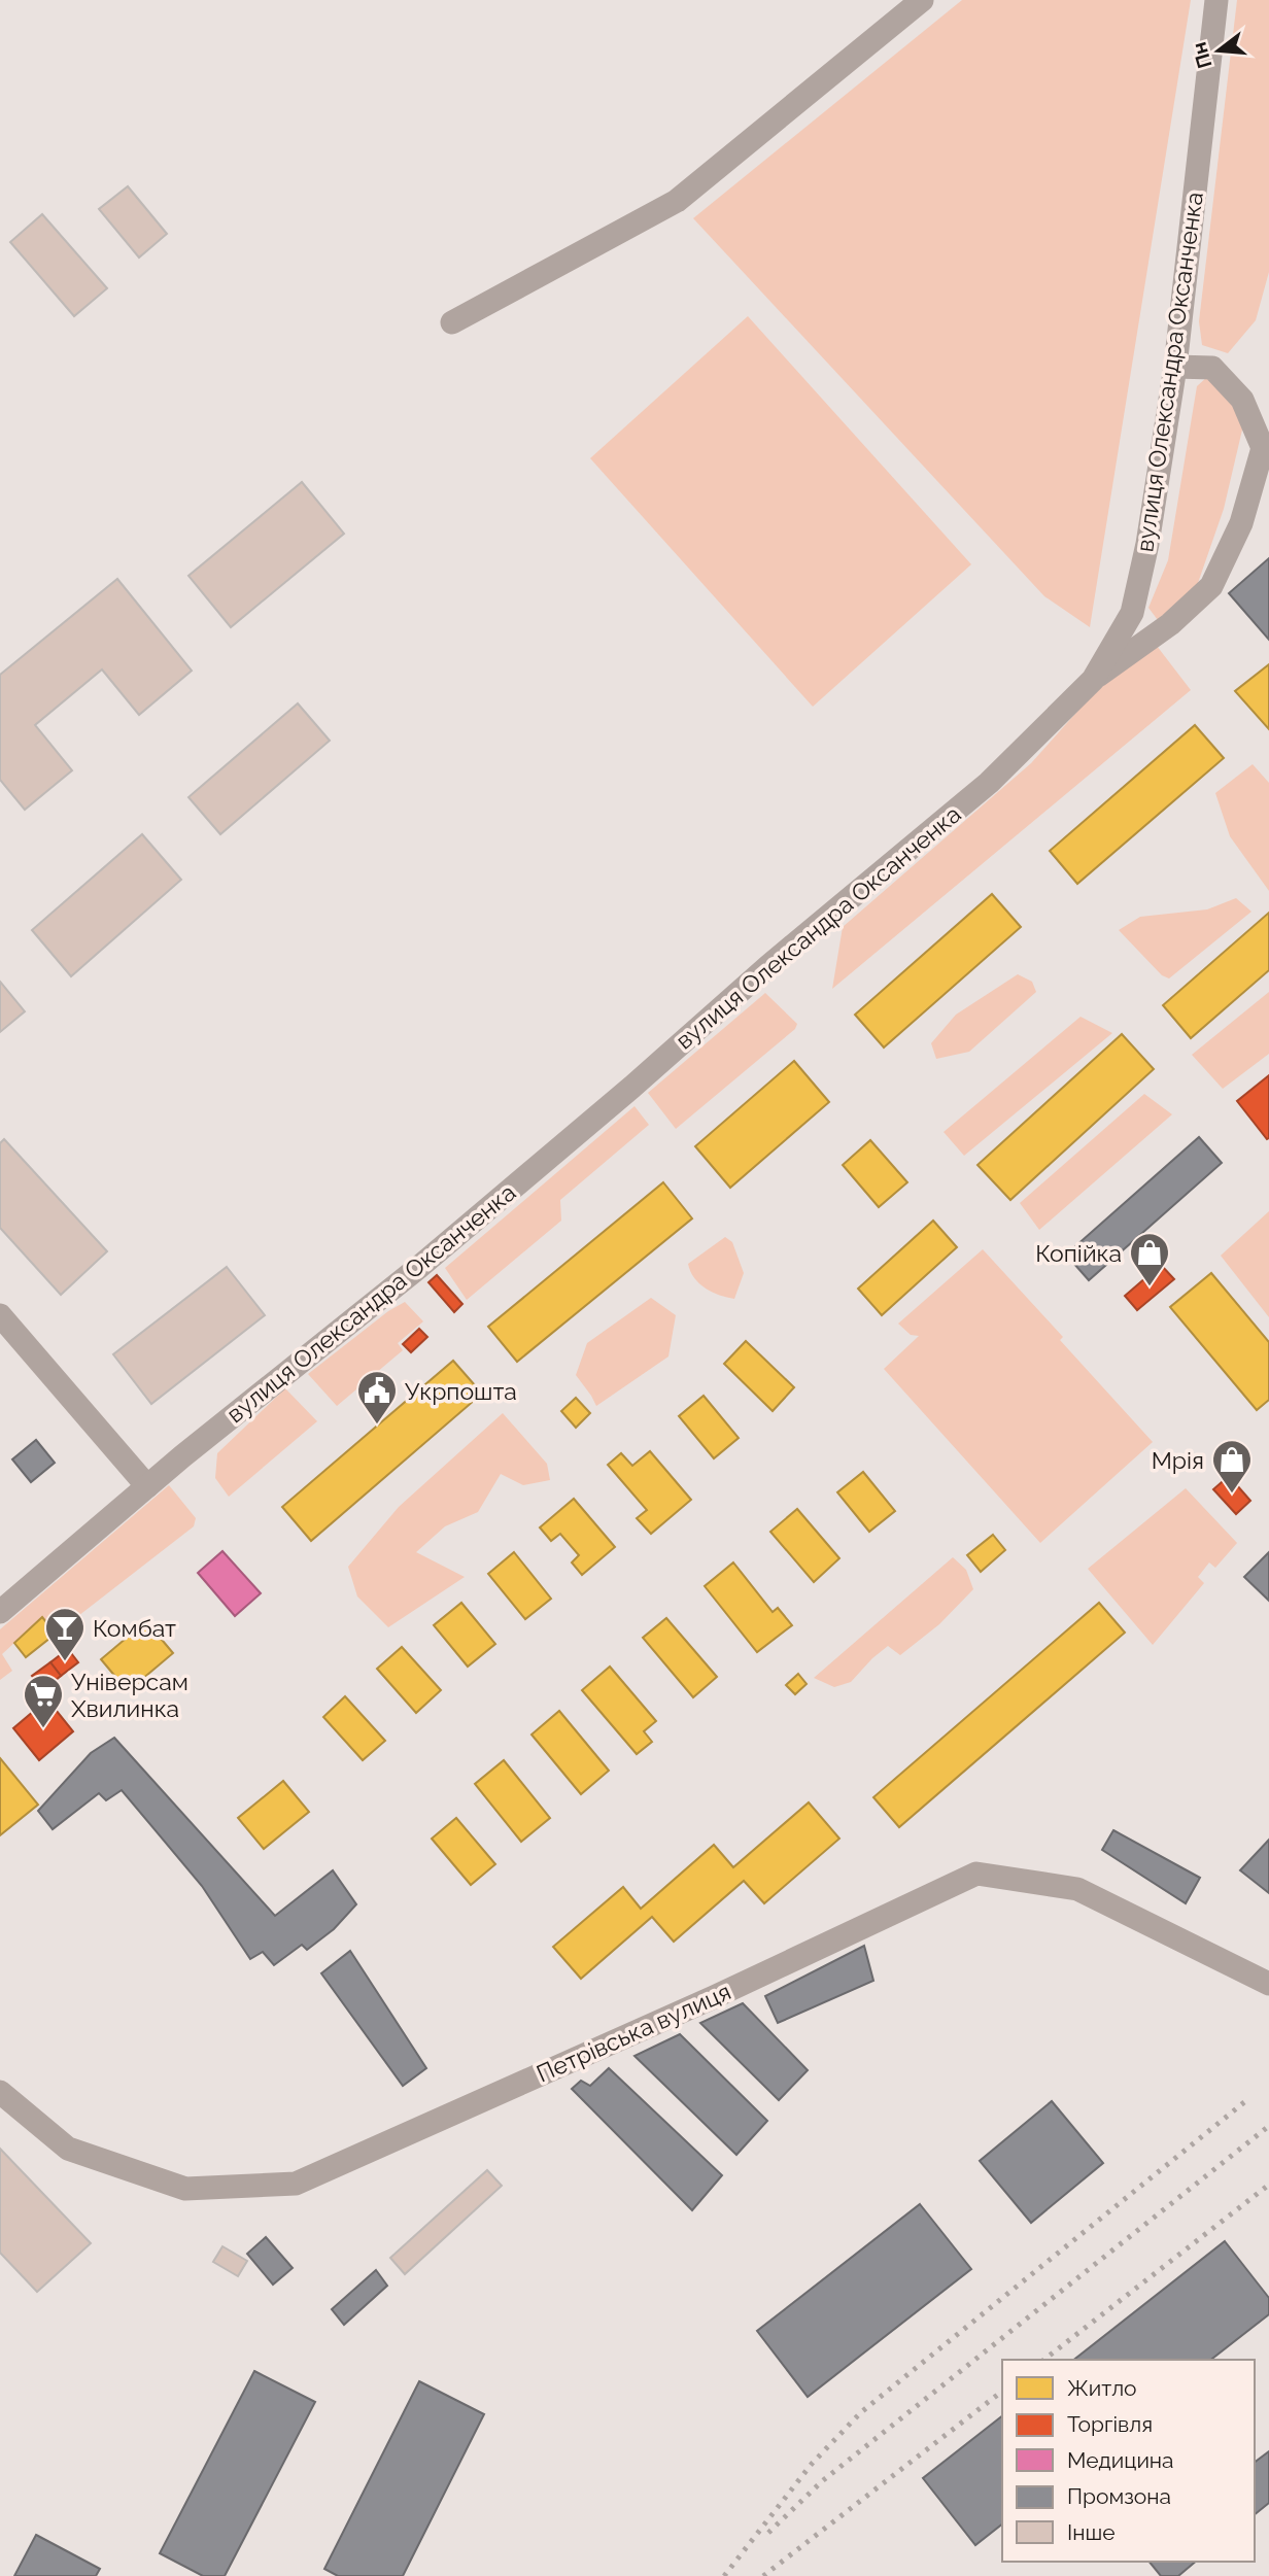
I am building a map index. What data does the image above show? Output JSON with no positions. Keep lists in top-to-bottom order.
{
  "streets": {
    "street": ["вулиця Олександра Оксанченка", "Петрівська вулиця"]
  },
  "places": {
    "shop": ["Копійка", "Мрія"],
    "public building": ["Укрпошта"],
    "bar": ["Комбат"],
    "supermarket": ["Універсам Хвилинка"]
  },
  "legend": [
    "Житло",
    "Торгівля",
    "Медицина",
    "Промзона",
    "Інше"
  ],
  "north": "left"
}
